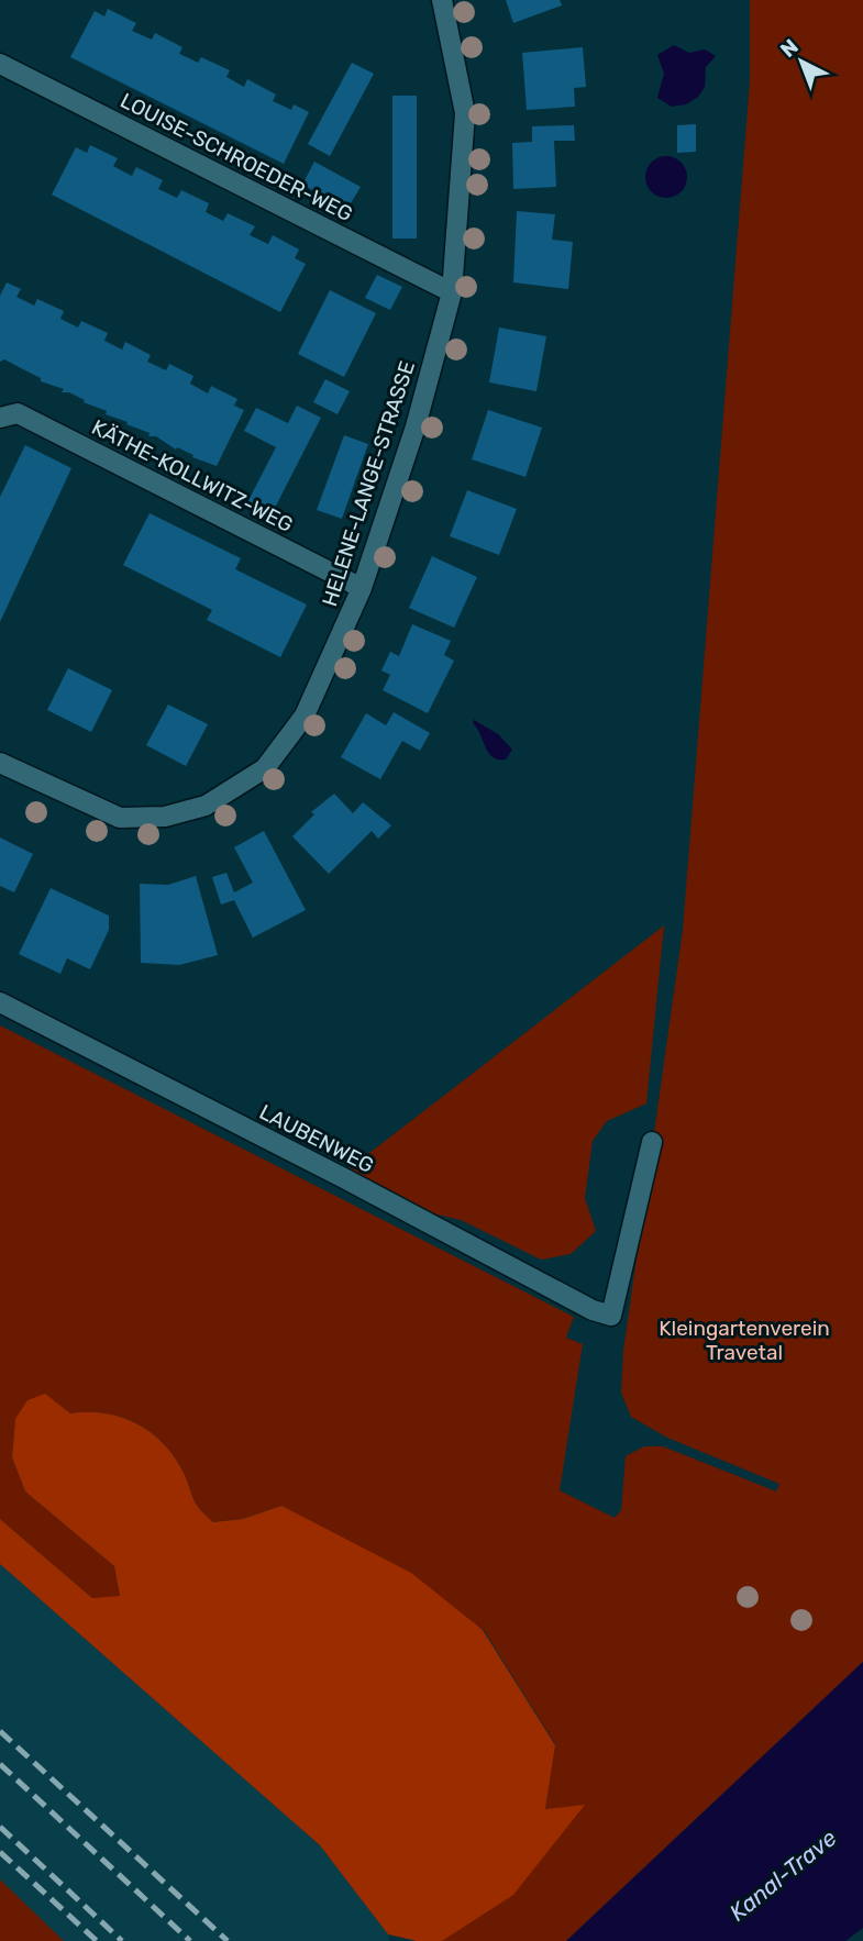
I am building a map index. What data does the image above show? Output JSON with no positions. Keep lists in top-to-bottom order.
{
  "streets": {
    "street": [
      "LOUISE-SCHROEDER-WEG",
      "KÄTHE-KOLLWITZ-WEG",
      "HELENE-LANGE-STRASSE",
      "LAUBENWEG"
    ]
  },
  "crossings": [
    ["LOUISE-SCHROEDER-WEG", "HELENE-LANGE-STRASSE"],
    ["KÄTHE-KOLLWITZ-WEG", "HELENE-LANGE-STRASSE"]
  ],
  "water": ["Kanal-Trave"],
  "parks": ["Kleingartenverein Travetal"],
  "north": "top left"
}
